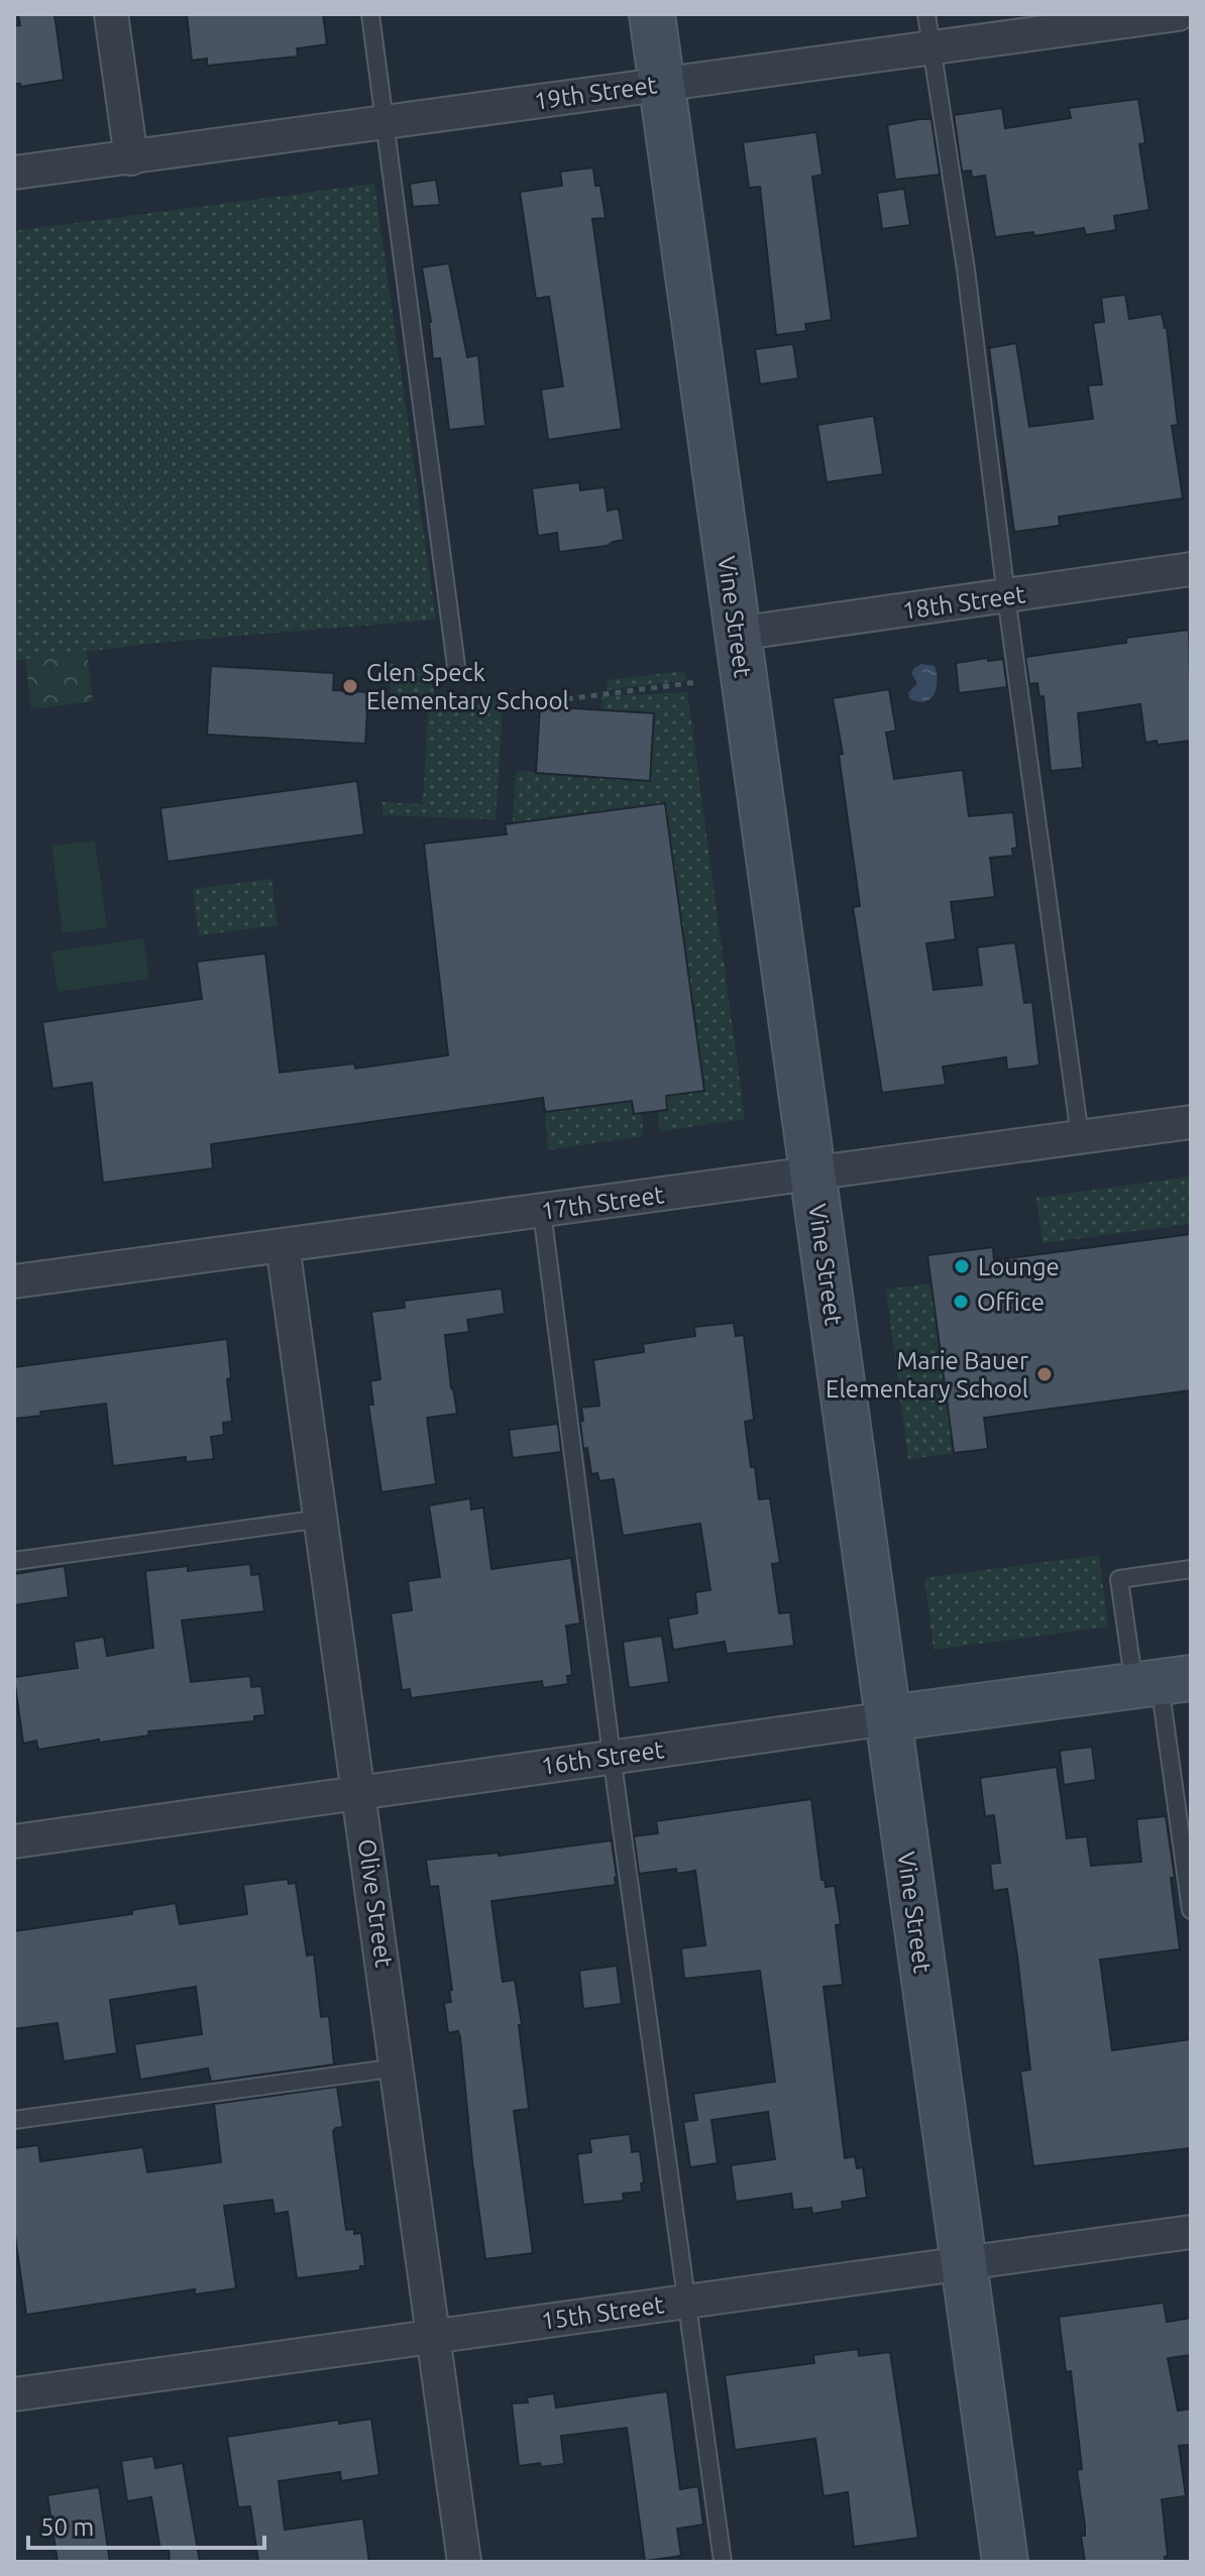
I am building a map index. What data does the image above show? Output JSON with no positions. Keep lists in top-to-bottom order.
{
  "streets": {
    "street": [
      "19th Street",
      "18th Street",
      "Vine Street",
      "17th Street",
      "16th Street",
      "Olive Street",
      "15th Street"
    ]
  },
  "crossings": [
    ["19th Street", "Vine Street"],
    ["18th Street", "Vine Street"],
    ["Vine Street", "17th Street"],
    ["Vine Street", "16th Street"],
    ["Vine Street", "15th Street"],
    ["17th Street", "Olive Street"],
    ["16th Street", "Olive Street"],
    ["Olive Street", "15th Street"]
  ],
  "places": [
    "Glen Speck Elementary School",
    "Lounge",
    "Office",
    "Marie Bauer Elementary School"
  ],
  "scale_bar": "50 m"
}
